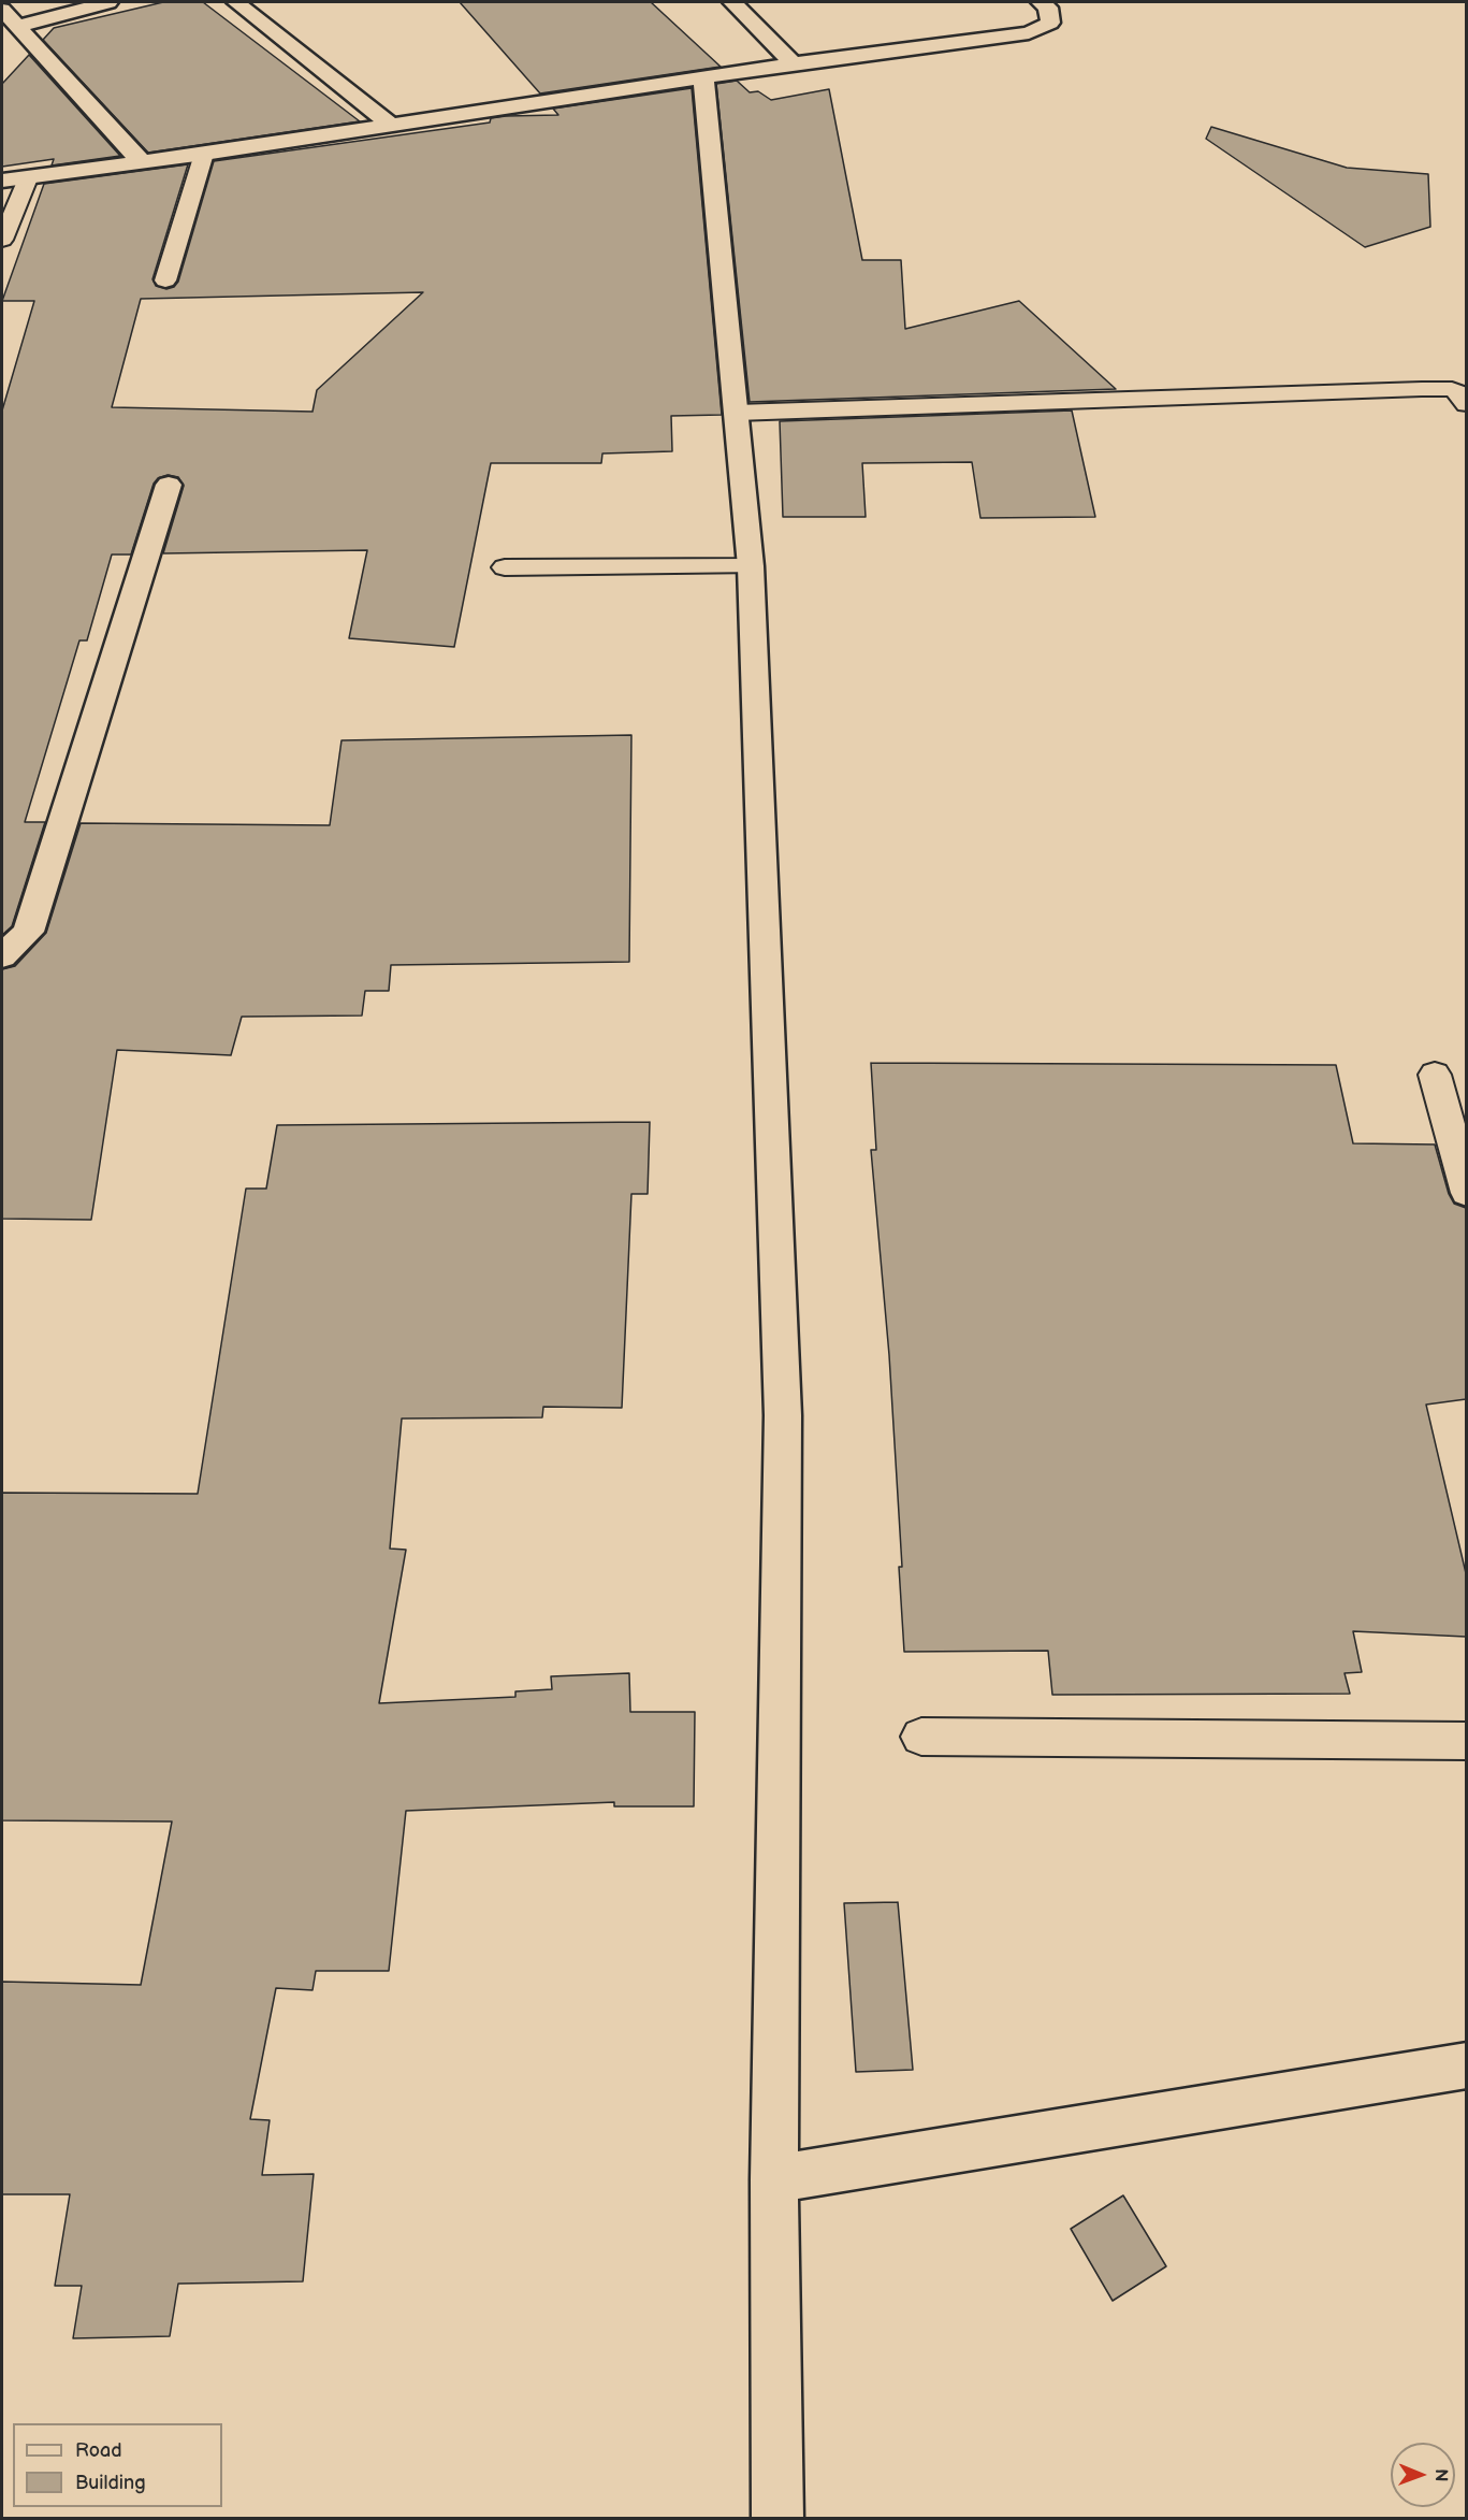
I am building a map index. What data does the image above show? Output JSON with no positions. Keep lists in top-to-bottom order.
{
  "legend": ["Road", "Building"],
  "north": "right"
}
